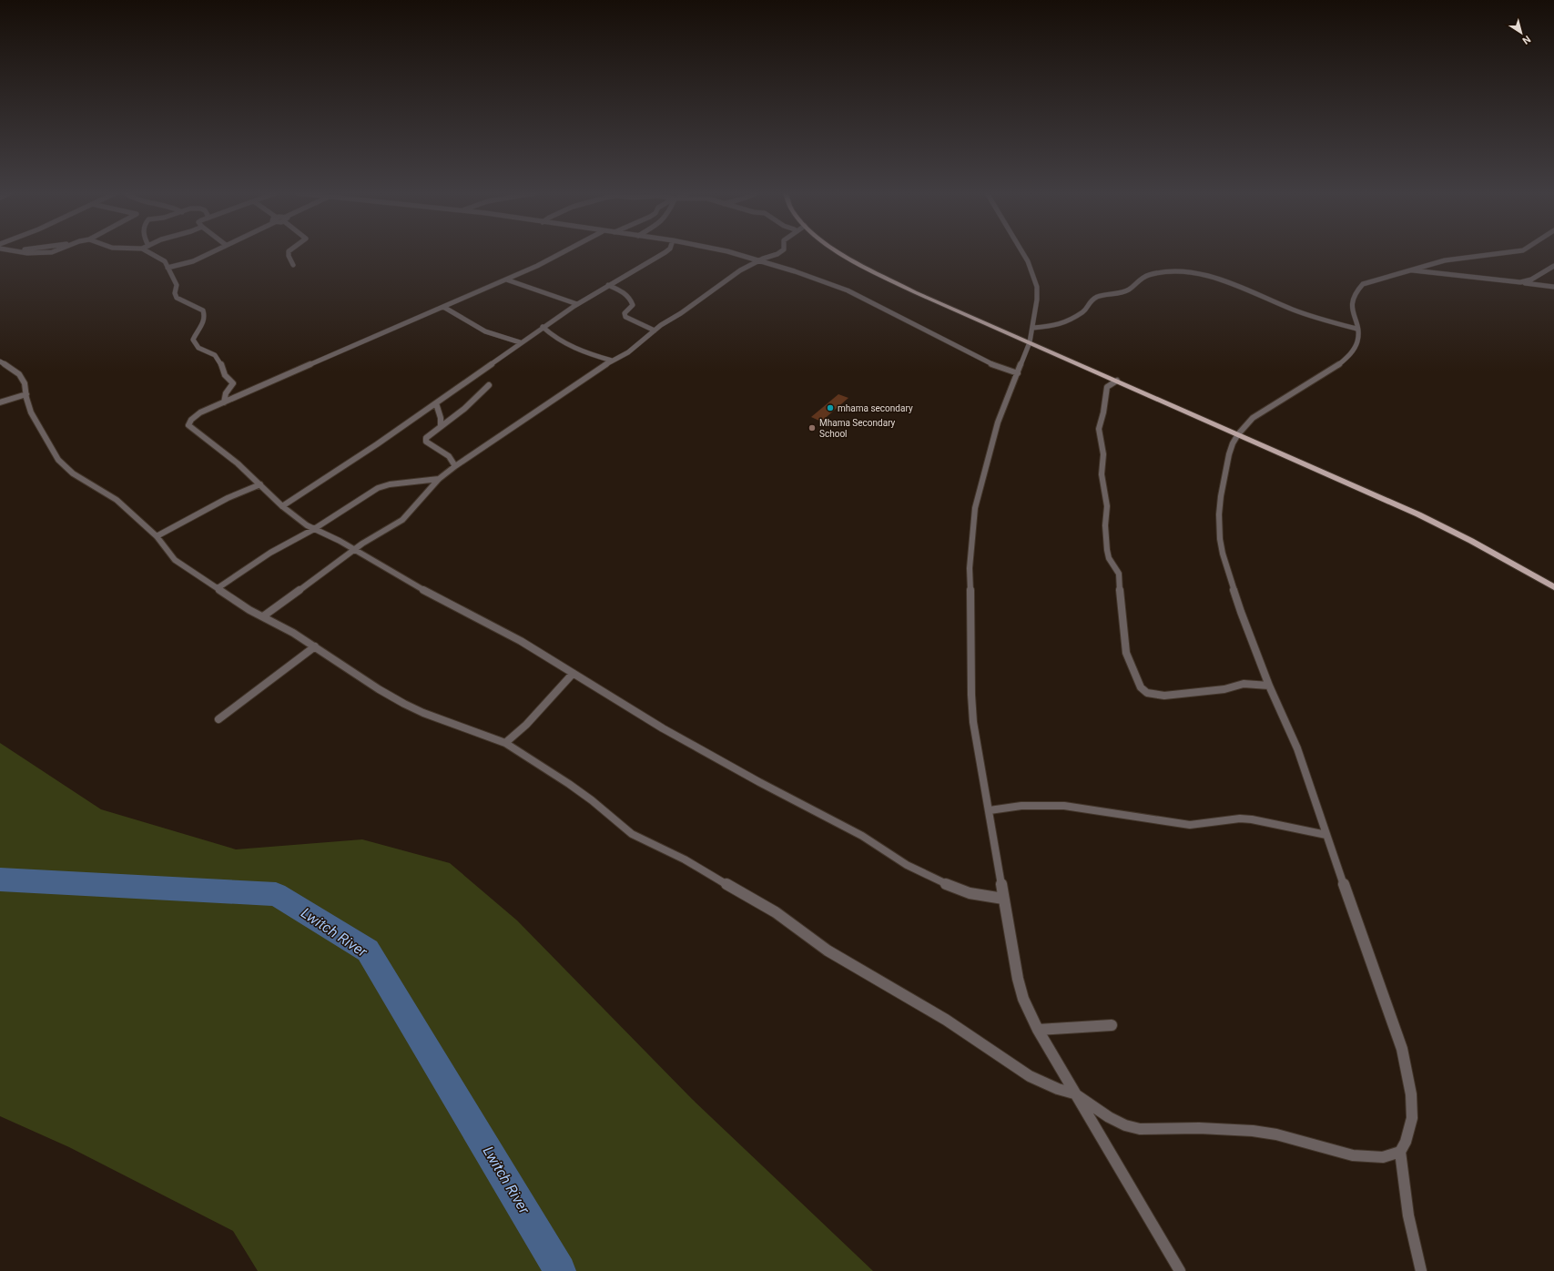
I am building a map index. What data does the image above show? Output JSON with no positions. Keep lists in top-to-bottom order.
{
  "water": ["Lwitch River"],
  "places": ["mhama secondary", "Mhama Secondary School"],
  "north": "bottom right"
}
